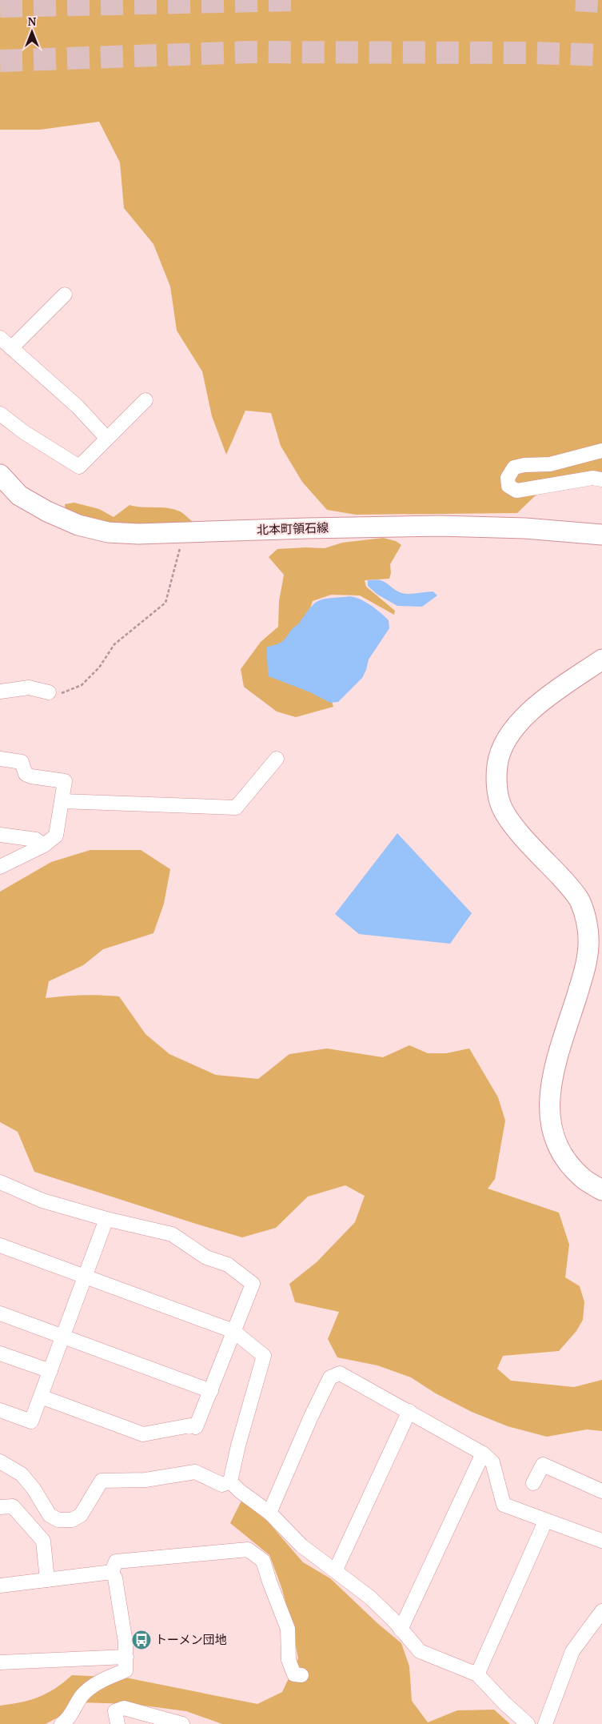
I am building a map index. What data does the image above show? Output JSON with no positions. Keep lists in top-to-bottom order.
{
  "streets": {
    "street": ["北本町領石線"]
  },
  "places": {
    "bus stop": ["トーメン団地"]
  },
  "north": "top"
}
